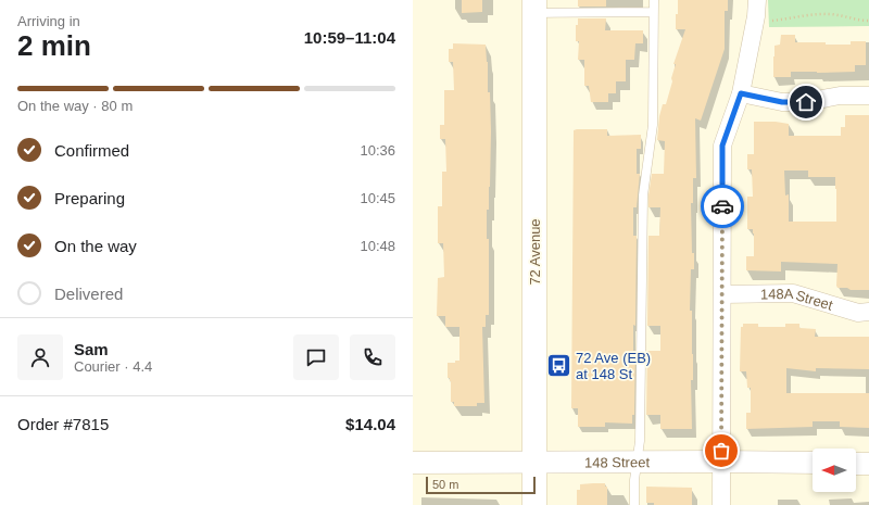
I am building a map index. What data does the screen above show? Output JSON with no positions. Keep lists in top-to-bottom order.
{
  "streets": {
    "main road": ["72 Avenue"],
    "street": ["148A Street", "148 Street"]
  },
  "crossings": [
    ["72 Avenue", "148 Street"]
  ],
  "places": {
    "bus stop": ["72 Ave (EB) at 148 St"]
  },
  "scale_bar": "50 m",
  "north": "left",
  "page": {
    "heading": ["2 min", "Arriving in", "10:59–11:04"],
    "panel": [
      "Sam",
      "Courier · 4.4",
      "Order #7815",
      "$14.04"
    ],
    "bar": "On the way · 80 m",
    "list": [
      ["Confirmed", "10:36"],
      ["Preparing", "10:45"],
      ["On the way", "10:48"],
      "Delivered"
    ],
    "scale": "50 m"
  }
}
